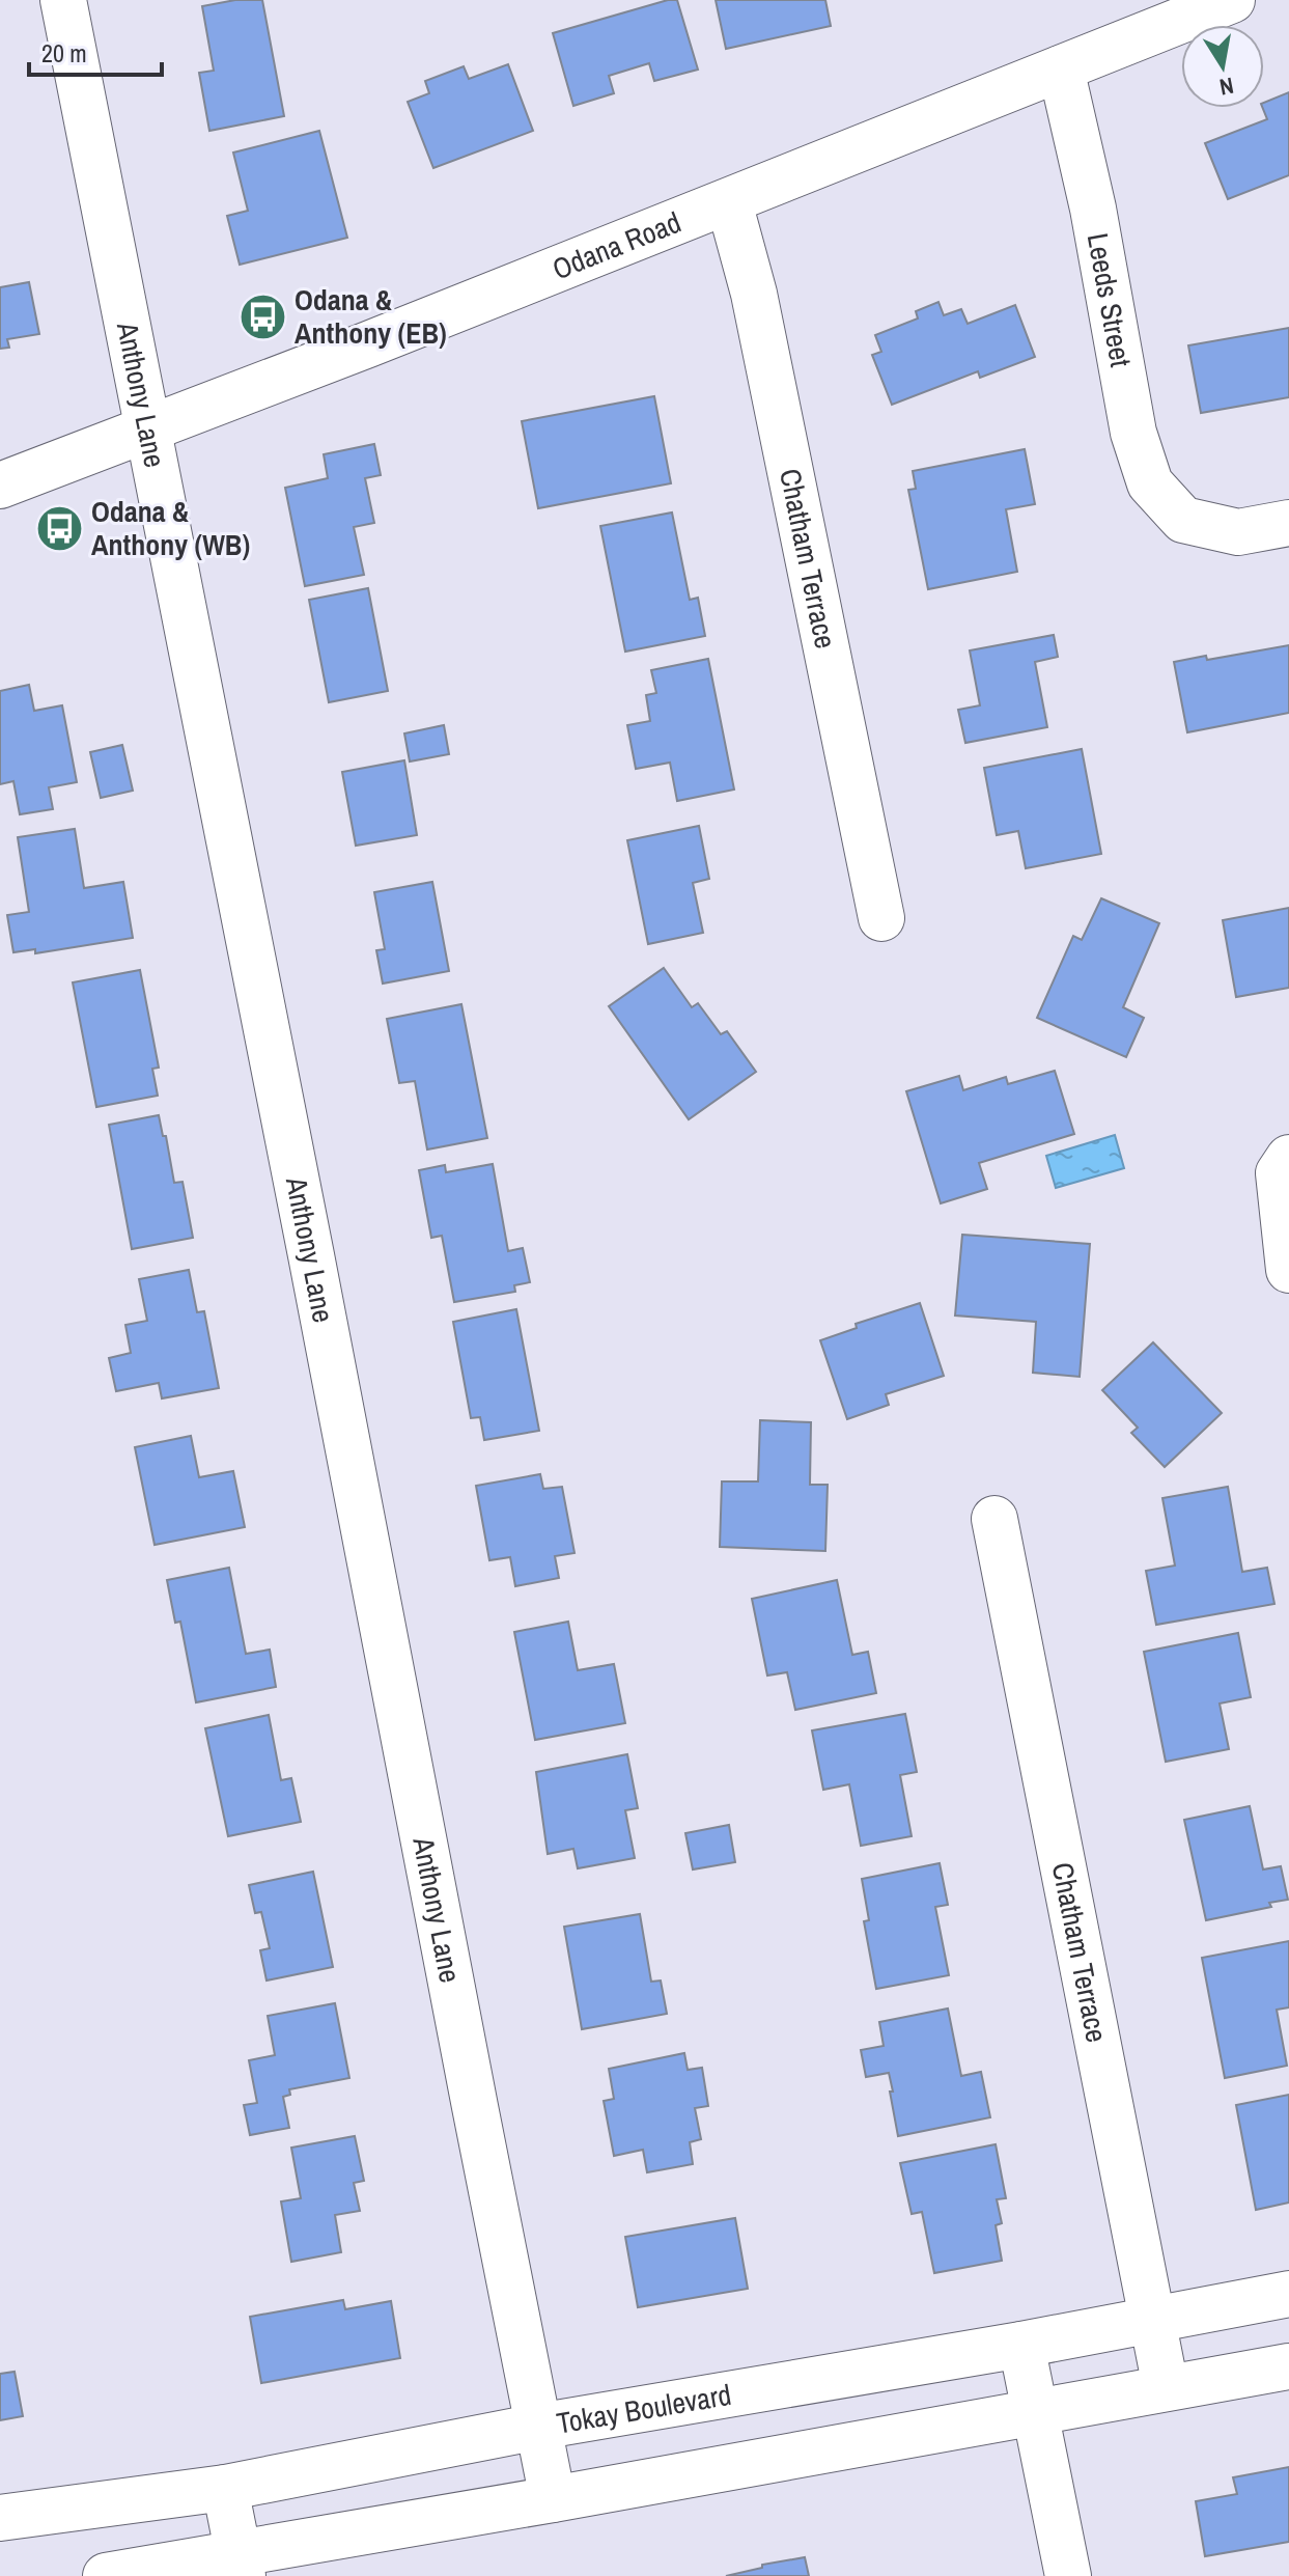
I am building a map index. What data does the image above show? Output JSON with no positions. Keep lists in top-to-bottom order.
{
  "streets": {
    "street": [
      "Odana Road",
      "Leeds Street",
      "Anthony Lane",
      "Chatham Terrace",
      "Tokay Boulevard"
    ]
  },
  "crossings": [
    ["Odana Road", "Leeds Street"],
    ["Odana Road", "Anthony Lane"],
    ["Odana Road", "Chatham Terrace"],
    ["Anthony Lane", "Tokay Boulevard"],
    ["Chatham Terrace", "Tokay Boulevard"]
  ],
  "places": {
    "bus stop": ["Odana & Anthony (EB)", "Odana & Anthony (WB)"]
  },
  "scale_bar": "20 m",
  "north": "bottom"
}
